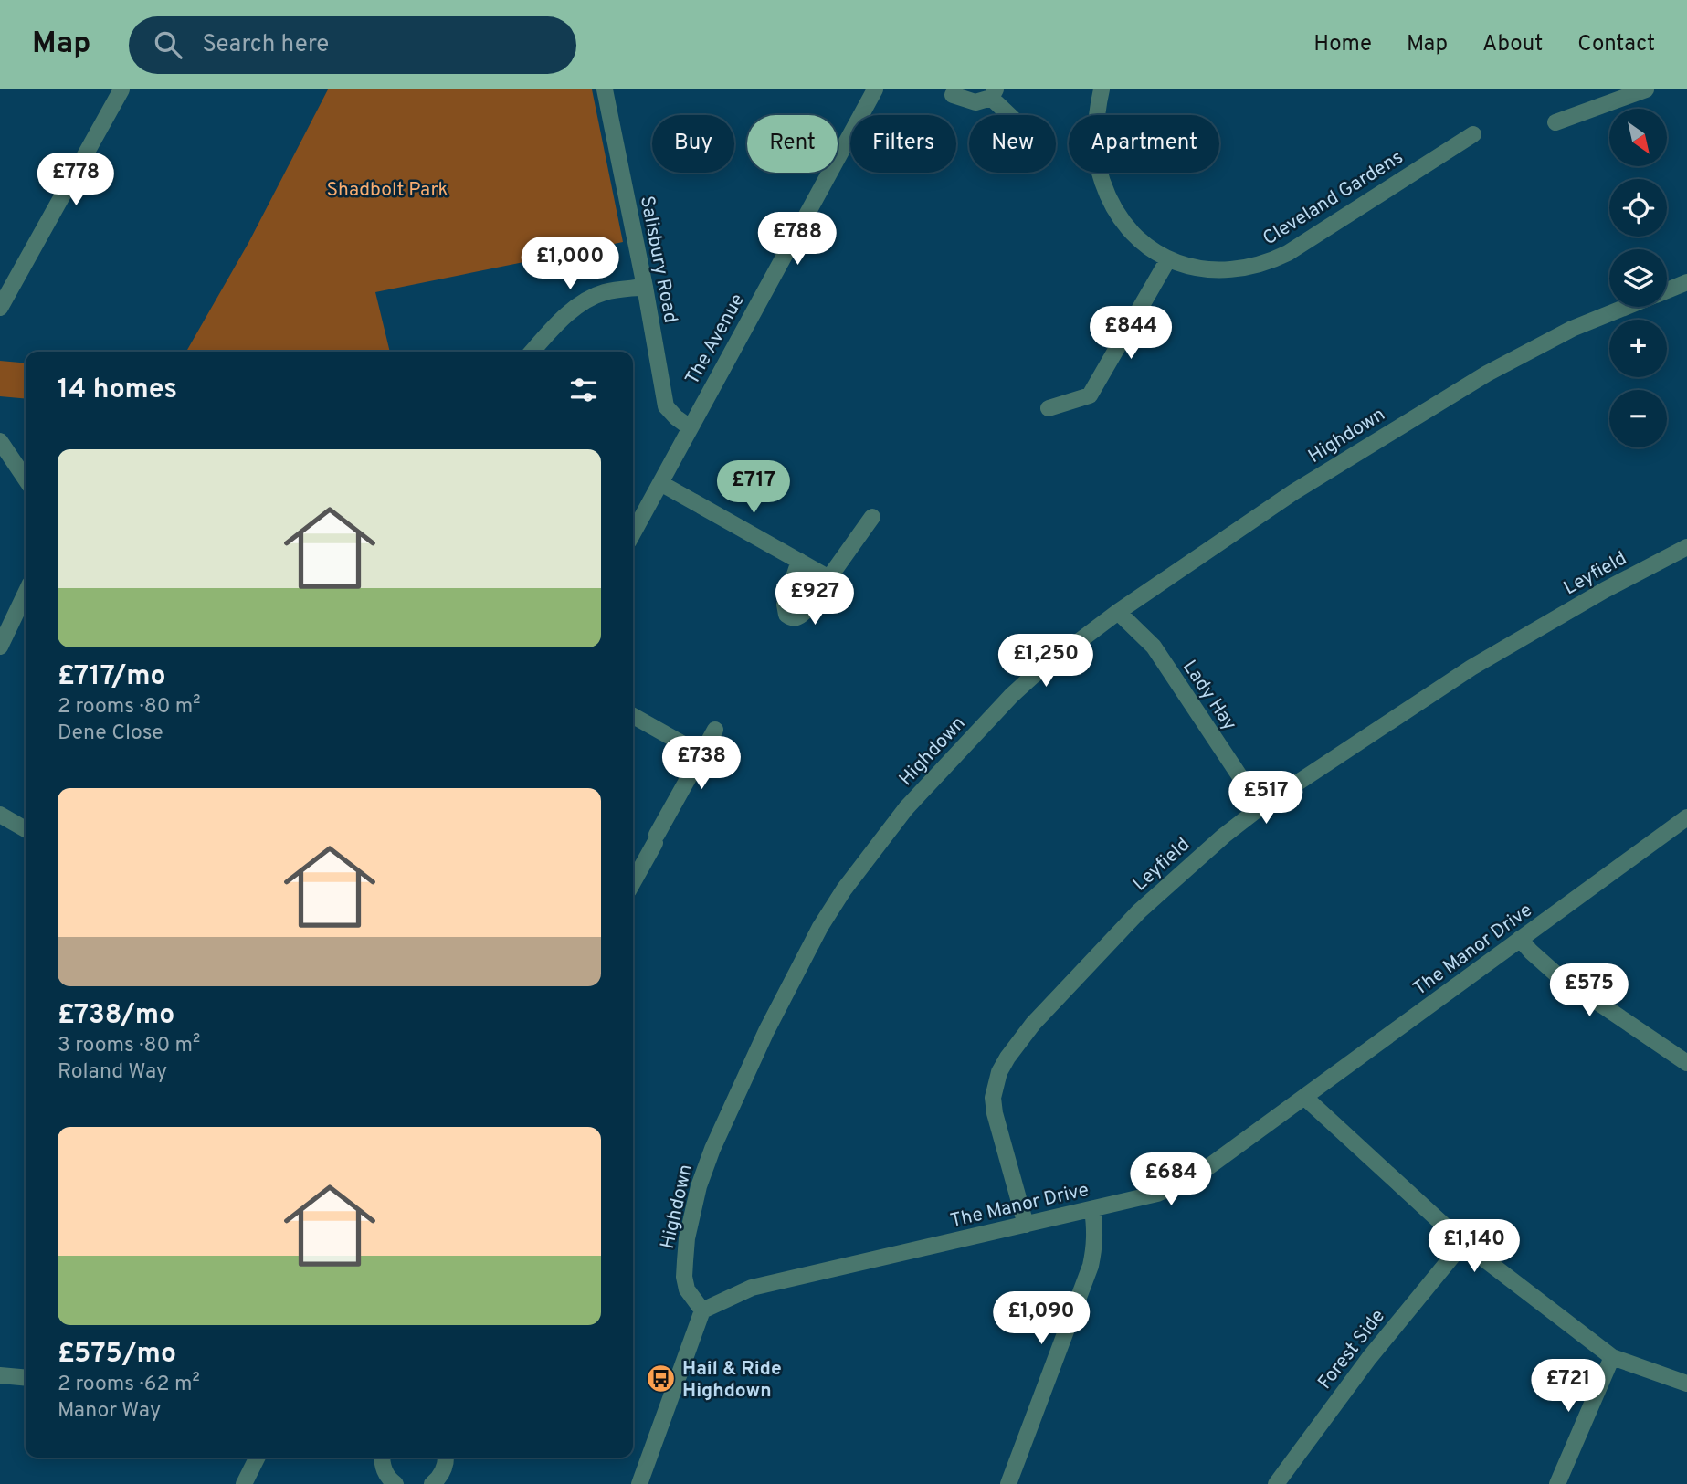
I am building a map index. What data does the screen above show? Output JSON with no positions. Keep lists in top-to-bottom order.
{
  "streets": {
    "street": [
      "Cleveland Gardens",
      "Salisbury Road",
      "The Avenue",
      "Highdown",
      "Leyfield",
      "Lady Hay",
      "The Manor Drive",
      "Forest Side"
    ]
  },
  "crossings": [
    ["Salisbury Road", "The Avenue"],
    ["Highdown", "Lady Hay"],
    ["Highdown", "The Manor Drive"],
    ["Leyfield", "Lady Hay"],
    ["Leyfield", "The Manor Drive"]
  ],
  "parks": ["Shadbolt Park"],
  "places": {
    "bus stop": ["Hail & Ride Highdown"]
  },
  "north": "bottom right",
  "page": {
    "header": "Map",
    "search": "Search here",
    "nav": [
      "Home",
      "Map",
      "About",
      "Contact"
    ],
    "map_buttons": ["+", "−"],
    "chip": [
      "Buy",
      "Rent",
      "Filters",
      "New",
      "Apartment"
    ],
    "price": [
      "£778",
      "£788",
      "£1,000",
      "£844",
      "£717",
      "£927",
      "£1,250",
      "£738",
      "£517",
      "£575",
      "£684",
      "£1,140",
      "£1,090",
      "£721"
    ],
    "heading": "14 homes",
    "list": [
      {
        "name": "£717/mo",
        "note": "2 rooms · 80 m² · Dene Close"
      },
      {
        "name": "£738/mo",
        "note": "3 rooms · 80 m² · Roland Way"
      },
      {
        "name": "£575/mo",
        "note": "2 rooms · 62 m² · Manor Way"
      }
    ]
  }
}
